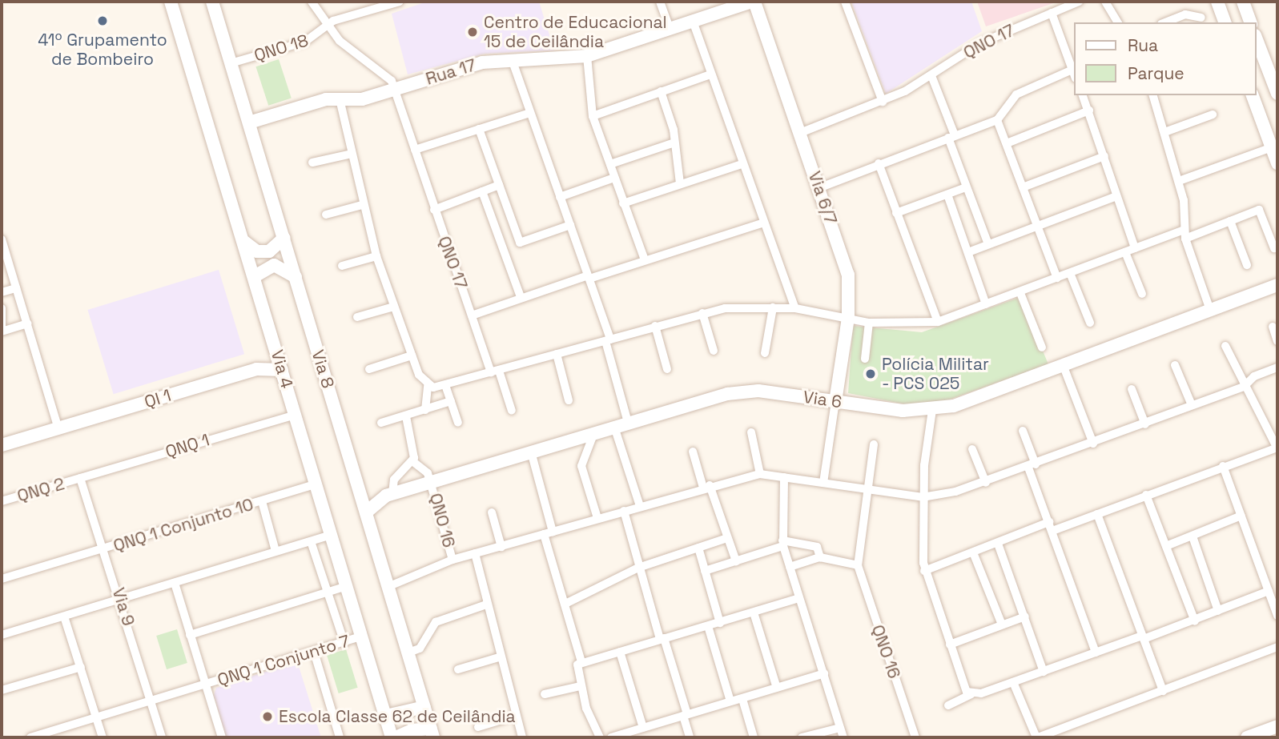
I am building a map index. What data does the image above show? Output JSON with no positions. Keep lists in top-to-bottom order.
{
  "streets": {
    "street": [
      "QNO 17",
      "QNO 18",
      "Rua 17",
      "Via 6/7",
      "Via 4",
      "Via 8",
      "QI 1",
      "Via 6",
      "QNQ 1",
      "QNQ 2",
      "QNO 16",
      "QNQ 1 Conjunto 10",
      "Via 9",
      "QNQ 1 Conjunto 7"
    ]
  },
  "crossings": [
    ["QNO 17", "QNO 18"],
    ["QNO 17", "Rua 17"],
    ["QNO 17", "Via 6/7"],
    ["QNO 18", "Rua 17"],
    ["QNO 18", "Via 8"],
    ["Rua 17", "Via 6/7"],
    ["Rua 17", "Via 8"],
    ["Via 6/7", "Via 6"],
    ["Via 4", "QI 1"],
    ["Via 4", "QNQ 1"],
    ["Via 4", "QNQ 1 Conjunto 7"],
    ["Via 8", "Via 6"],
    ["Via 8", "QNO 16"],
    ["Via 6", "QNO 16"],
    ["QNQ 1", "QNQ 2"],
    ["QNQ 1", "Via 9"],
    ["QNQ 2", "Via 9"],
    ["QNQ 1 Conjunto 10", "Via 9"]
  ],
  "places": [
    "41º Grupamento de Bombeiro",
    "Centro de Educacional 15 de Ceilândia",
    "Polícia Militar - PCS 025",
    "Escola Classe 62 de Ceilândia"
  ],
  "legend": ["Rua", "Parque"]
}
